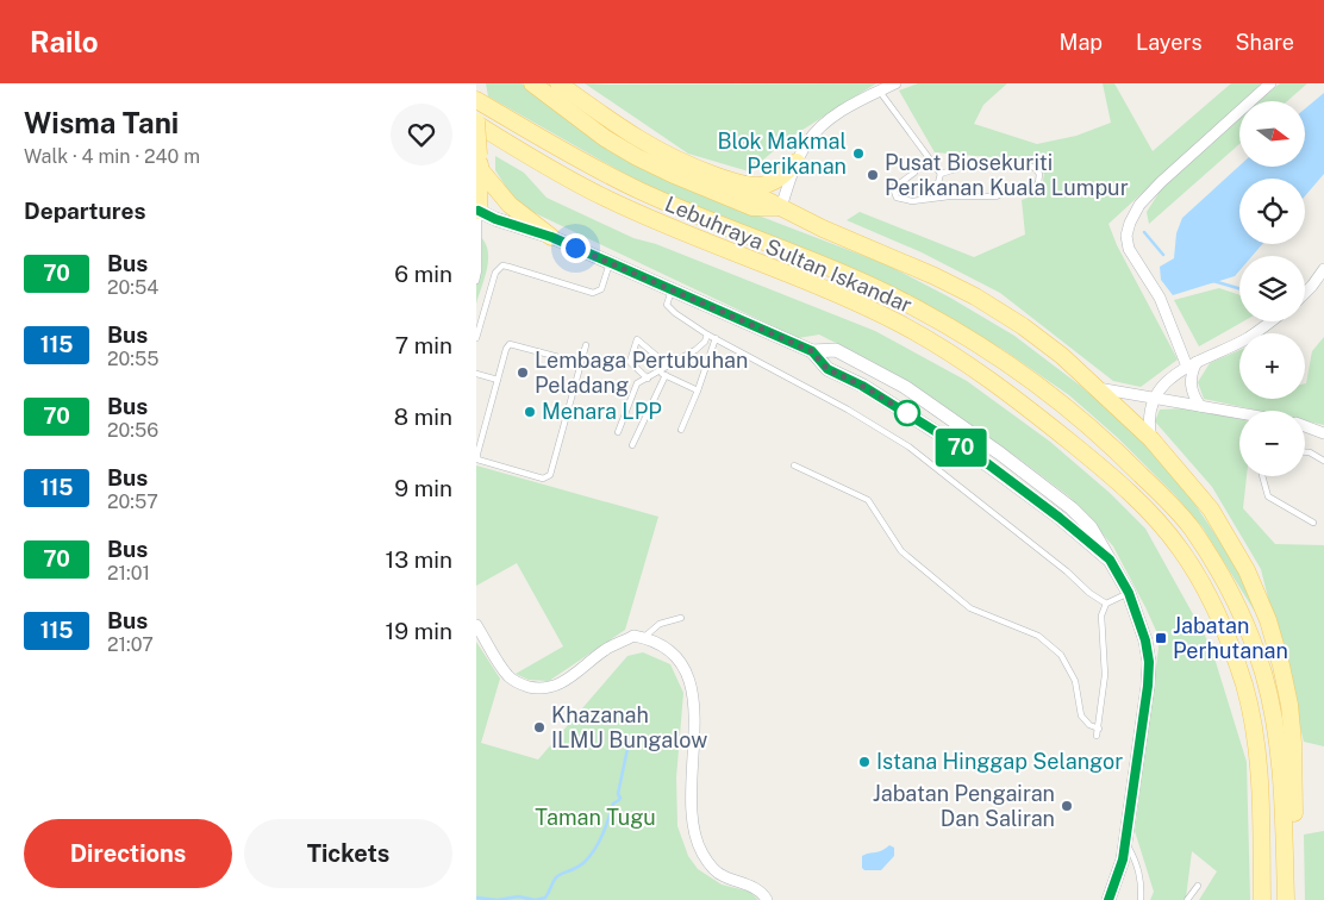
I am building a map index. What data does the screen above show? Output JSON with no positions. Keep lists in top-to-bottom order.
{
  "streets": {
    "main road": ["Lebuhraya Sultan Iskandar"]
  },
  "parks": ["Taman Tugu"],
  "places": {
    "other": [
      "Blok Makmal Perikanan",
      "Pusat Biosekuriti Perikanan Kuala Lumpur",
      "Lembaga Pertubuhan Peladang",
      "Menara LPP",
      "Khazanah ILMU Bungalow",
      "Istana Hinggap Selangor",
      "Jabatan Pengairan Dan Saliran"
    ],
    "transit": ["Jabatan Perhutanan"]
  },
  "lines": ["bus line 70"],
  "north": "right",
  "page": {
    "header": "Railo",
    "nav": ["Map", "Layers", "Share"],
    "heading": [
      ["Wisma Tani", "Walk · 4 min · 240 m"],
      "Departures"
    ],
    "on_map": "70",
    "map_buttons": ["+", "−"],
    "list": [
      {
        "mark": "70",
        "name": "Bus",
        "note": "20:54",
        "value": "6 min"
      },
      {
        "mark": "115",
        "name": "Bus",
        "note": "20:55",
        "value": "7 min"
      },
      {
        "mark": "70",
        "name": "Bus",
        "note": "20:56",
        "value": "8 min"
      },
      {
        "mark": "115",
        "name": "Bus",
        "note": "20:57",
        "value": "9 min"
      },
      {
        "mark": "70",
        "name": "Bus",
        "note": "21:01",
        "value": "13 min"
      },
      {
        "mark": "115",
        "name": "Bus",
        "note": "21:07",
        "value": "19 min"
      }
    ],
    "buttons": ["Directions", "Tickets"]
  }
}
